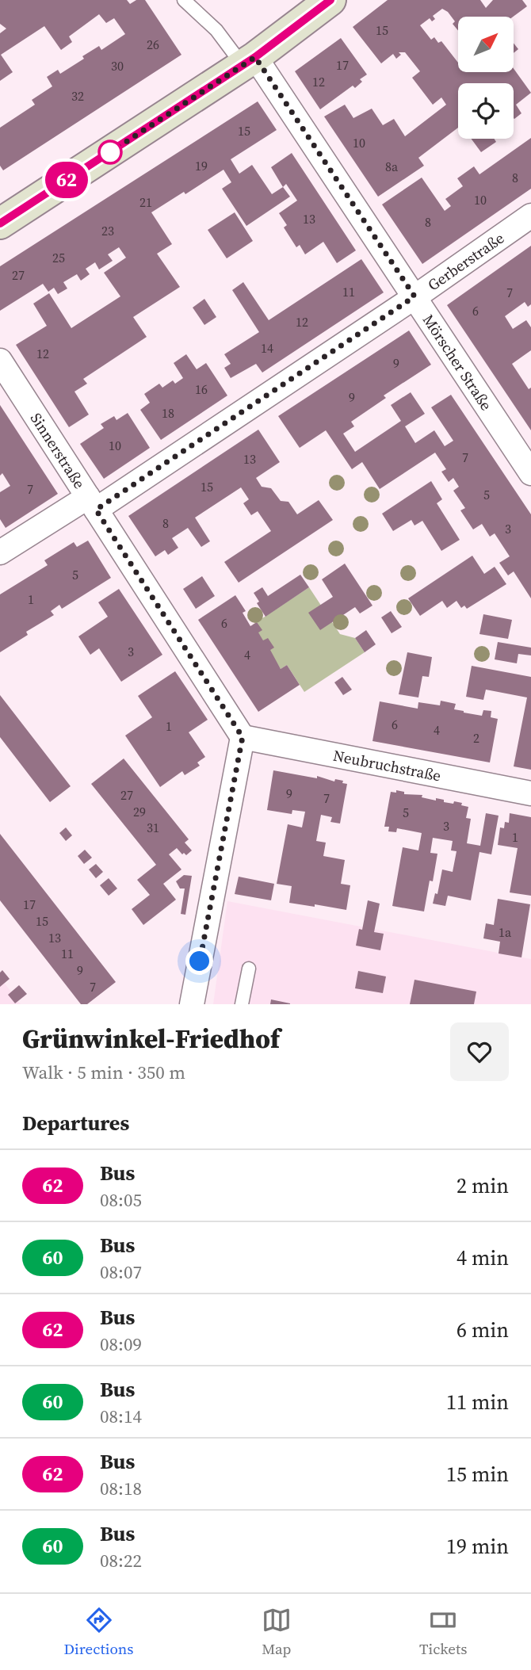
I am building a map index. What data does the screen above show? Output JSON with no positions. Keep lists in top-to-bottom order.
{
  "streets": {
    "street": [
      "Gerberstraße",
      "Mörscher Straße",
      "Sinnerstraße",
      "Neubruchstraße"
    ]
  },
  "crossings": [
    ["Gerberstraße", "Mörscher Straße"],
    ["Gerberstraße", "Sinnerstraße"],
    ["Sinnerstraße", "Neubruchstraße"]
  ],
  "lines": ["bus line 62"],
  "house_numbers": [
    "15",
    "26",
    "17",
    "30",
    "12",
    "32",
    "15",
    "10",
    "19",
    "8a",
    "8",
    "10",
    "21",
    "13",
    "8",
    "23",
    "25",
    "27",
    "11",
    "7",
    "6",
    "12",
    "14",
    "12",
    "9",
    "16",
    "9",
    "18",
    "10",
    "7",
    "13",
    "15",
    "7",
    "5",
    "8",
    "3",
    "5",
    "1",
    "6",
    "3",
    "4",
    "6",
    "1",
    "4",
    "2",
    "9",
    "27",
    "7",
    "29",
    "5",
    "3",
    "31",
    "1",
    "17",
    "15",
    "1a",
    "13",
    "11",
    "9",
    "7"
  ],
  "north": "top right",
  "page": {
    "on_map": "62",
    "heading": [
      ["Grünwinkel-Friedhof", "Walk · 5 min · 350 m"],
      "Departures"
    ],
    "list": [
      {
        "mark": "62",
        "name": "Bus",
        "note": "08:05",
        "value": "2 min"
      },
      {
        "mark": "60",
        "name": "Bus",
        "note": "08:07",
        "value": "4 min"
      },
      {
        "mark": "62",
        "name": "Bus",
        "note": "08:09",
        "value": "6 min"
      },
      {
        "mark": "60",
        "name": "Bus",
        "note": "08:14",
        "value": "11 min"
      },
      {
        "mark": "62",
        "name": "Bus",
        "note": "08:18",
        "value": "15 min"
      },
      {
        "mark": "60",
        "name": "Bus",
        "note": "08:22",
        "value": "19 min"
      }
    ],
    "tabs": ["Directions", "Map", "Tickets"]
  }
}
